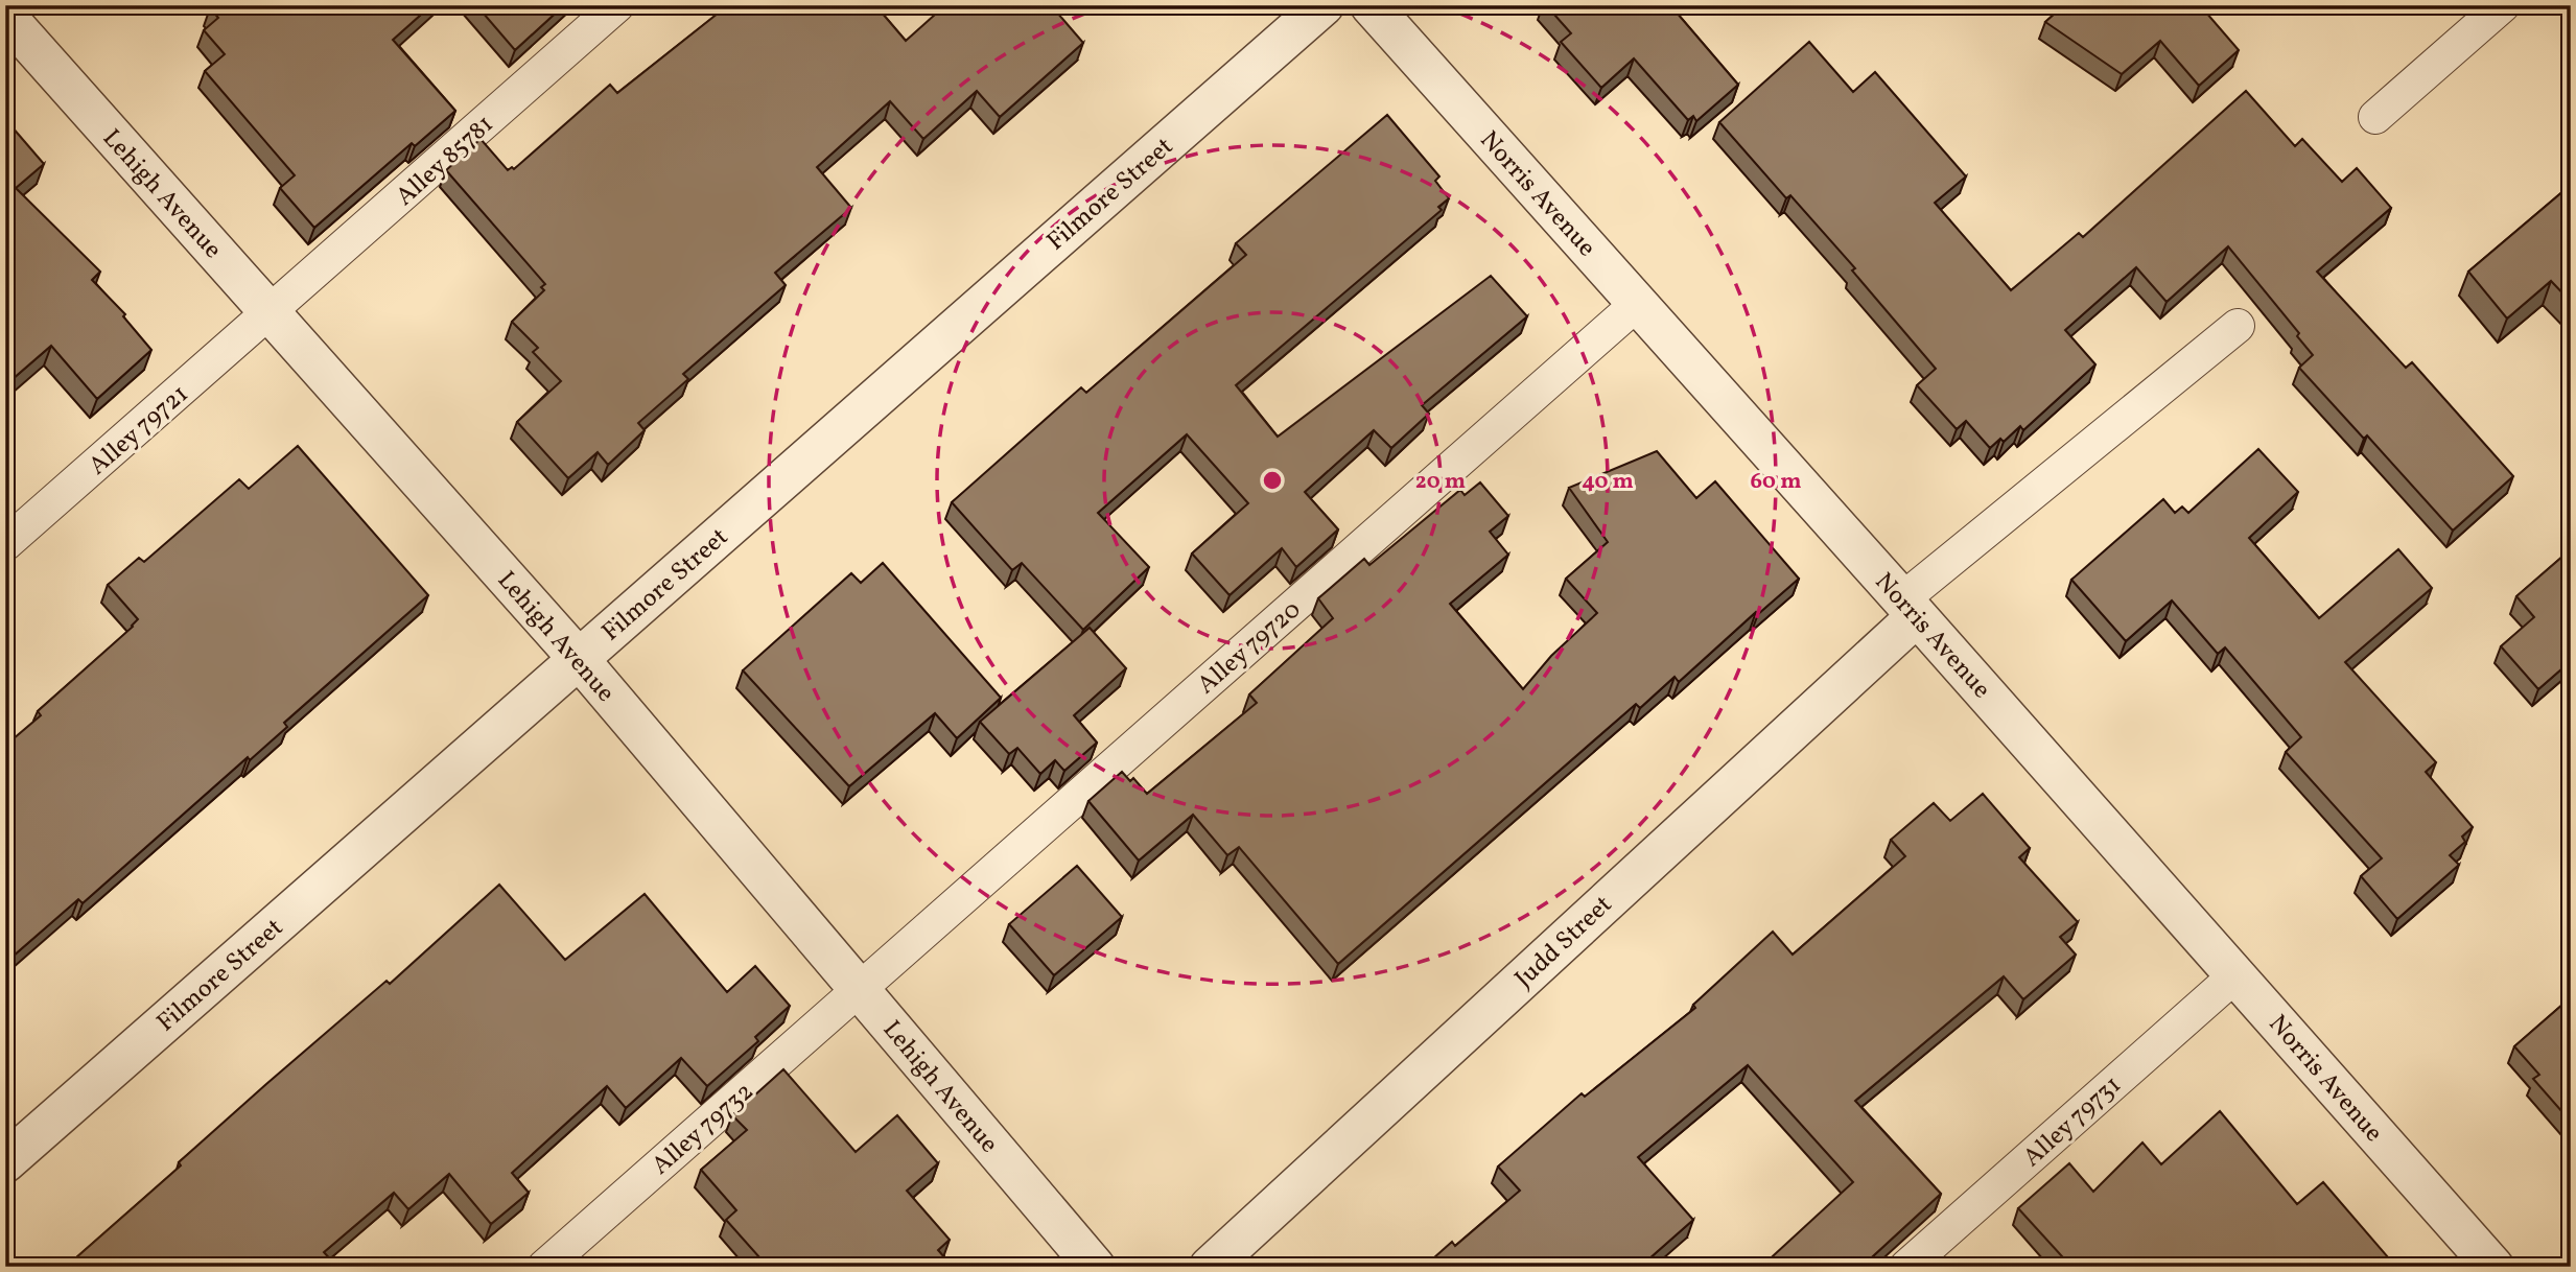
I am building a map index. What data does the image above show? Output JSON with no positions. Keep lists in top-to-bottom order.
{
  "streets": {
    "street": [
      "Lehigh Avenue",
      "Filmore Street",
      "Norris Avenue",
      "Judd Street"
    ],
    "lane": [
      "Alley 85781",
      "Alley 79721",
      "Alley 79720",
      "Alley 79731",
      "Alley 79732"
    ]
  },
  "crossings": [
    ["Alley 85781", "Lehigh Avenue"],
    ["Alley 85781", "Alley 79721"],
    ["Lehigh Avenue", "Filmore Street"],
    ["Lehigh Avenue", "Alley 79721"],
    ["Lehigh Avenue", "Alley 79720"],
    ["Lehigh Avenue", "Alley 79732"],
    ["Norris Avenue", "Alley 79720"],
    ["Norris Avenue", "Judd Street"],
    ["Norris Avenue", "Alley 79731"],
    ["Alley 79720", "Alley 79732"]
  ],
  "rings": ["20 m", "40 m", "60 m"]
}
